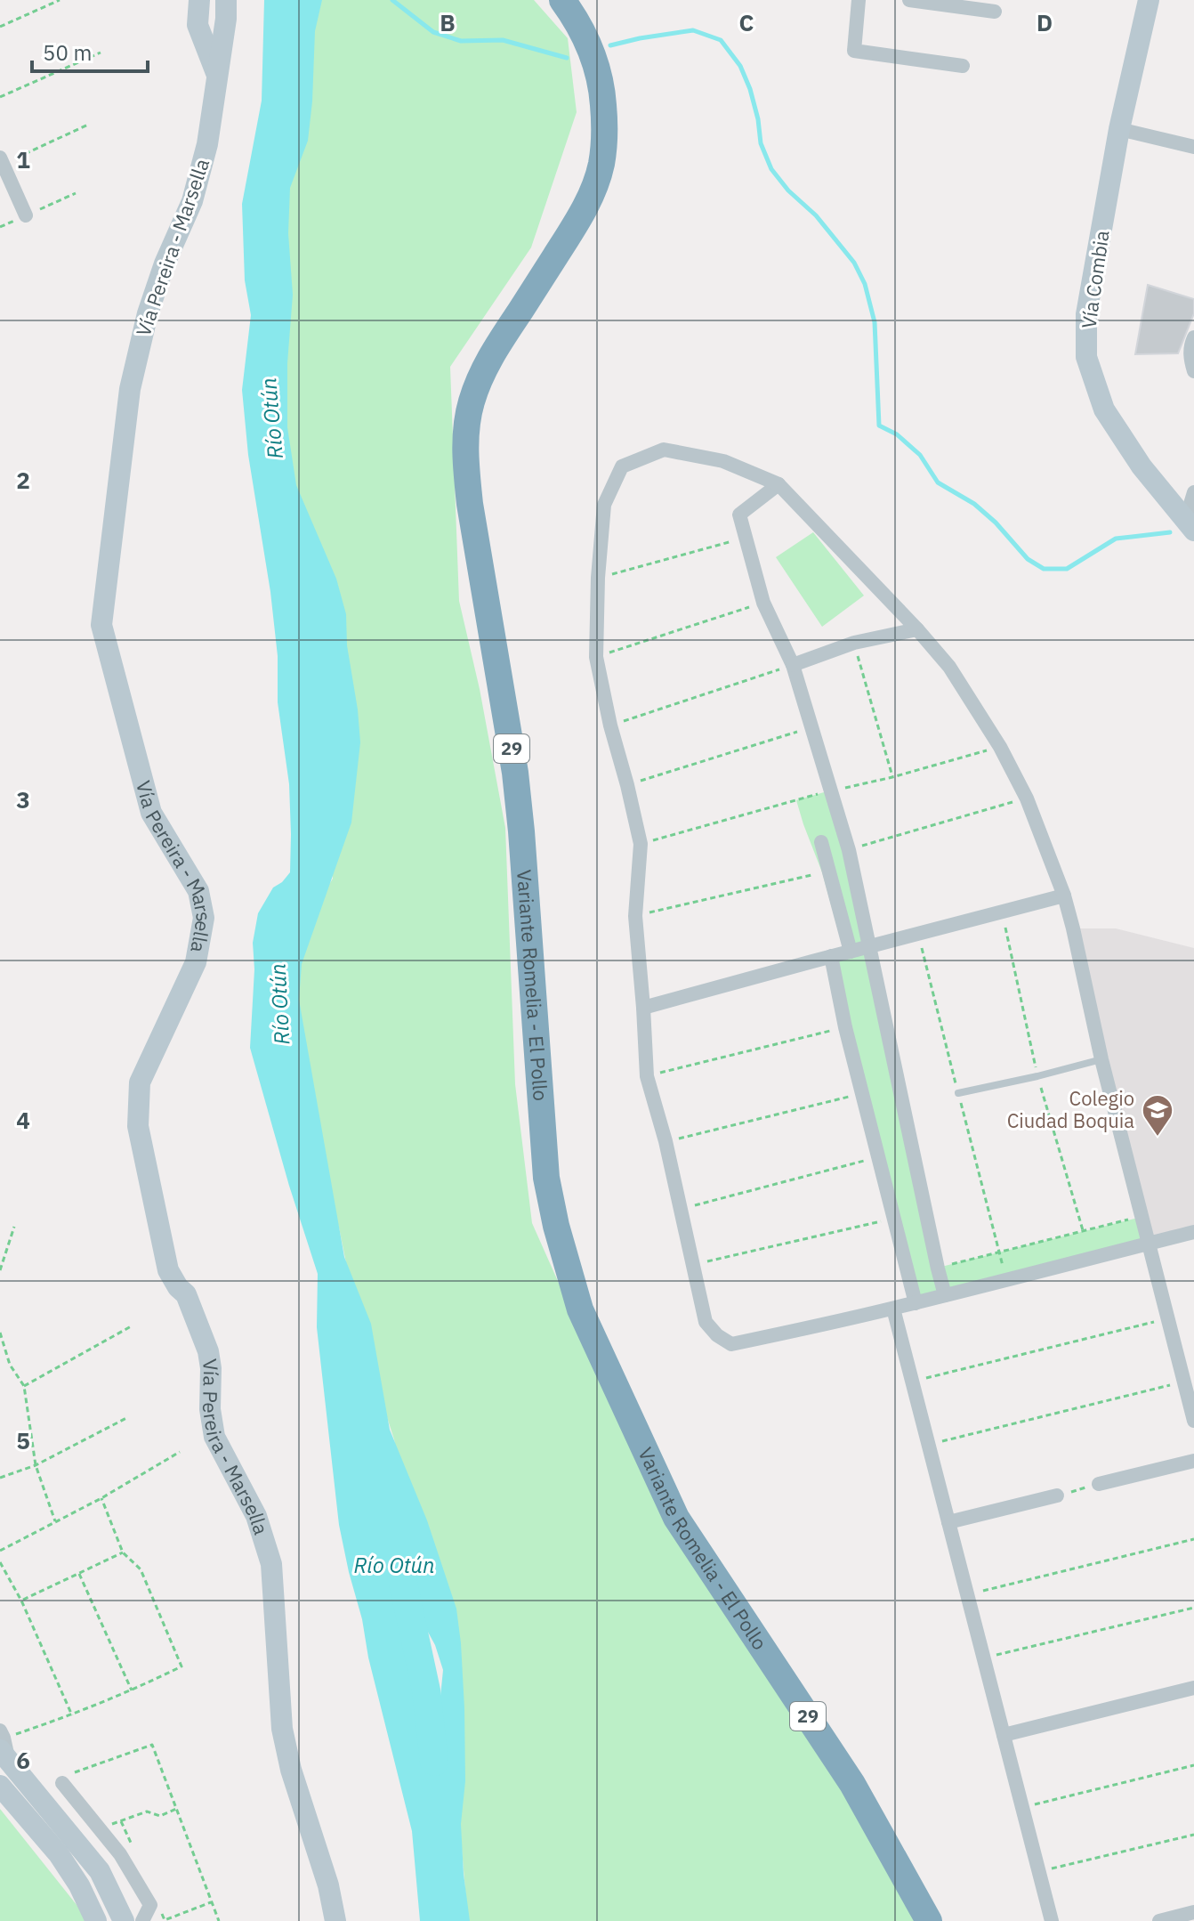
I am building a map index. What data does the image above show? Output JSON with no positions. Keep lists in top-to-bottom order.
{
  "streets": {
    "highway": ["29", "Variante Romelia - El Pollo"],
    "street": ["Vía Pereira - Marsella", "Vía Combia"]
  },
  "water": ["Río Otún"],
  "places": {
    "school or university": ["Colegio Ciudad Boquia"]
  },
  "scale_bar": "50 m",
  "grid": {
    "columns": ["B", "C", "D"],
    "rows": [
      "1",
      "2",
      "3",
      "4",
      "5",
      "6"
    ]
  }
}
